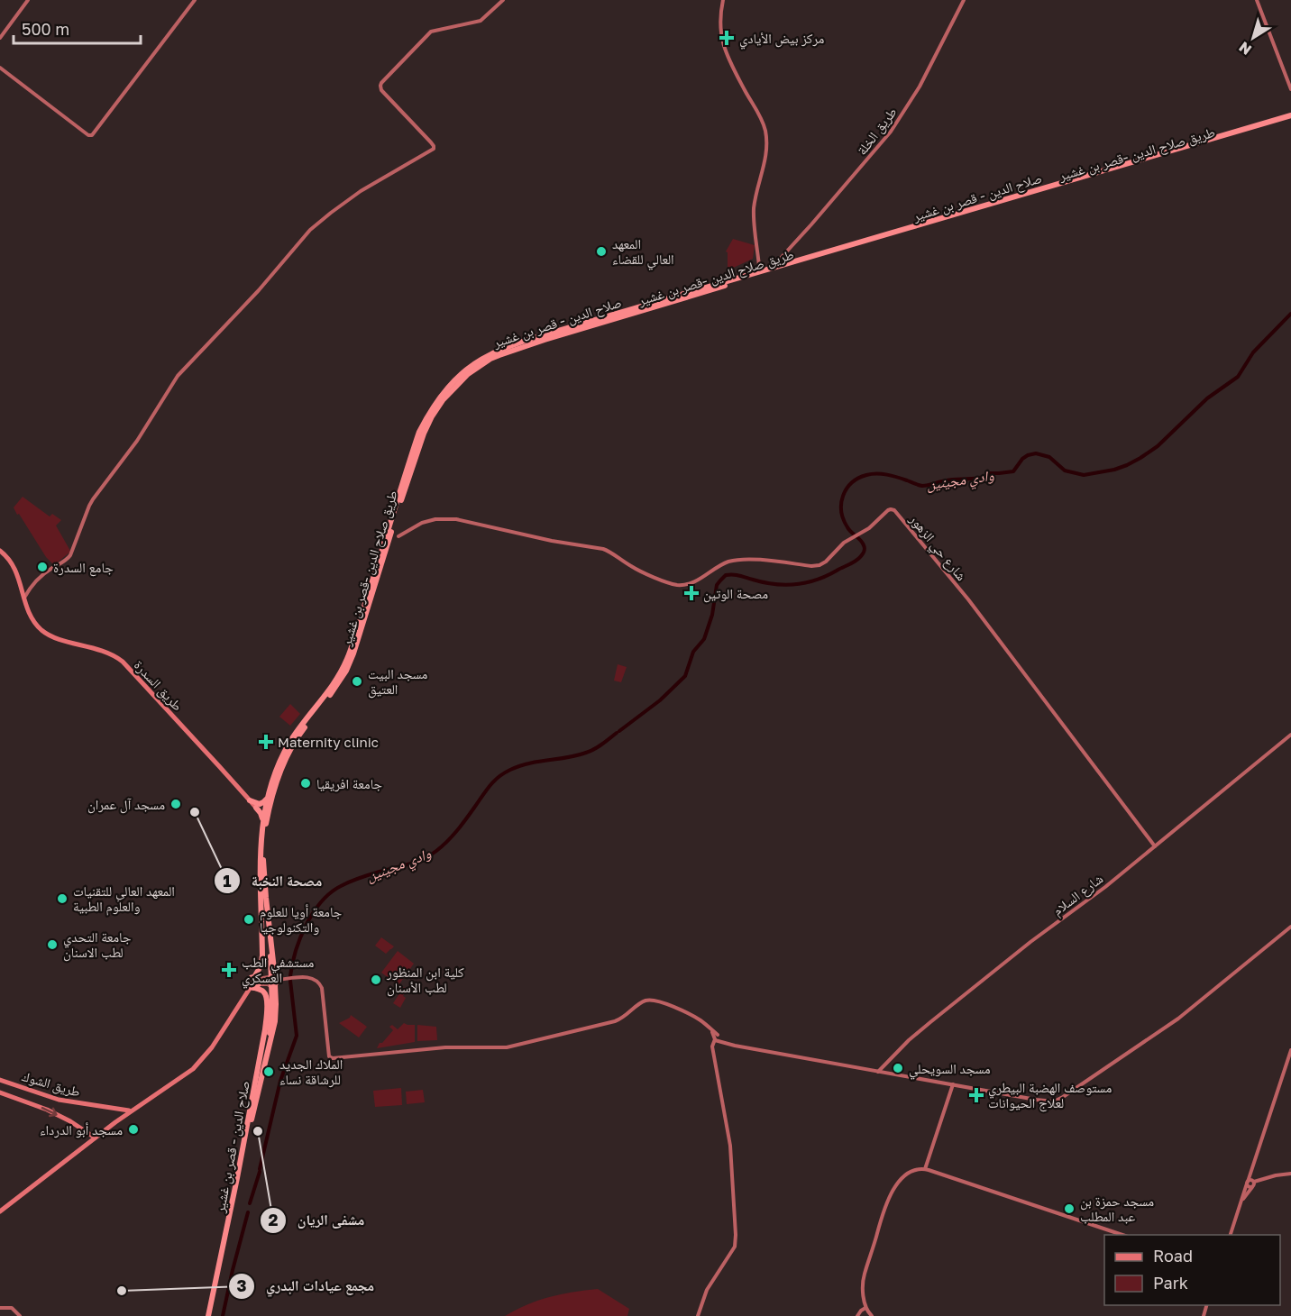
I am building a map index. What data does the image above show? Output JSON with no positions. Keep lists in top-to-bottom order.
{
  "streets": {
    "highway": ["طريق صلاح الدين -قصر بن غشير", "صلاح الدين - قصر بن غشير"],
    "main road": ["طريق السدرة", "طريق الشوك"],
    "street": ["طريق الخلة", "شارع حي الزهور", "شارع السلام"]
  },
  "crossings": [
    ["طريق الخلة", "صلاح الدين - قصر بن غشير"],
    ["طريق صلاح الدين -قصر بن غشير", "صلاح الدين - قصر بن غشير"],
    ["طريق صلاح الدين -قصر بن غشير", "طريق السدرة"],
    ["صلاح الدين - قصر بن غشير", "طريق السدرة"],
    ["شارع حي الزهور", "شارع السلام"]
  ],
  "water": ["وادي مجينين"],
  "places": {
    "health": [
      "مركز بيض الأيادي",
      "مصحة الوتين",
      "Maternity clinic",
      "مستشفي الطب العسكري",
      "مستوصف الهضبة البيطري لعلاج الحيوانات"
    ],
    "other": [
      "المعهد العالي للقضاء",
      "جامع السدرة",
      "مسجد البيت العتيق",
      "جامعة افريقيا",
      "مسجد آل عمران",
      "مصحة النخبة",
      "المعهد العالي للتقنيات والعلوم الطبية",
      "جامعة أويا للعلوم والتكنولوجيا",
      "جامعة التحدي لطب الاسنان",
      "كلية ابن المنظور لطب الأسنان",
      "مسجد السويحلي",
      "الملاك الجديد للرشاقة نساء",
      "مسجد أبو الدرداء",
      "مشفى الريان",
      "مسجد حمزة بن عبد المطلب",
      "مجمع عيادات البدري"
    ]
  },
  "legend": ["Road", "Park"],
  "scale_bar": "500 m",
  "north": "bottom left"
}
